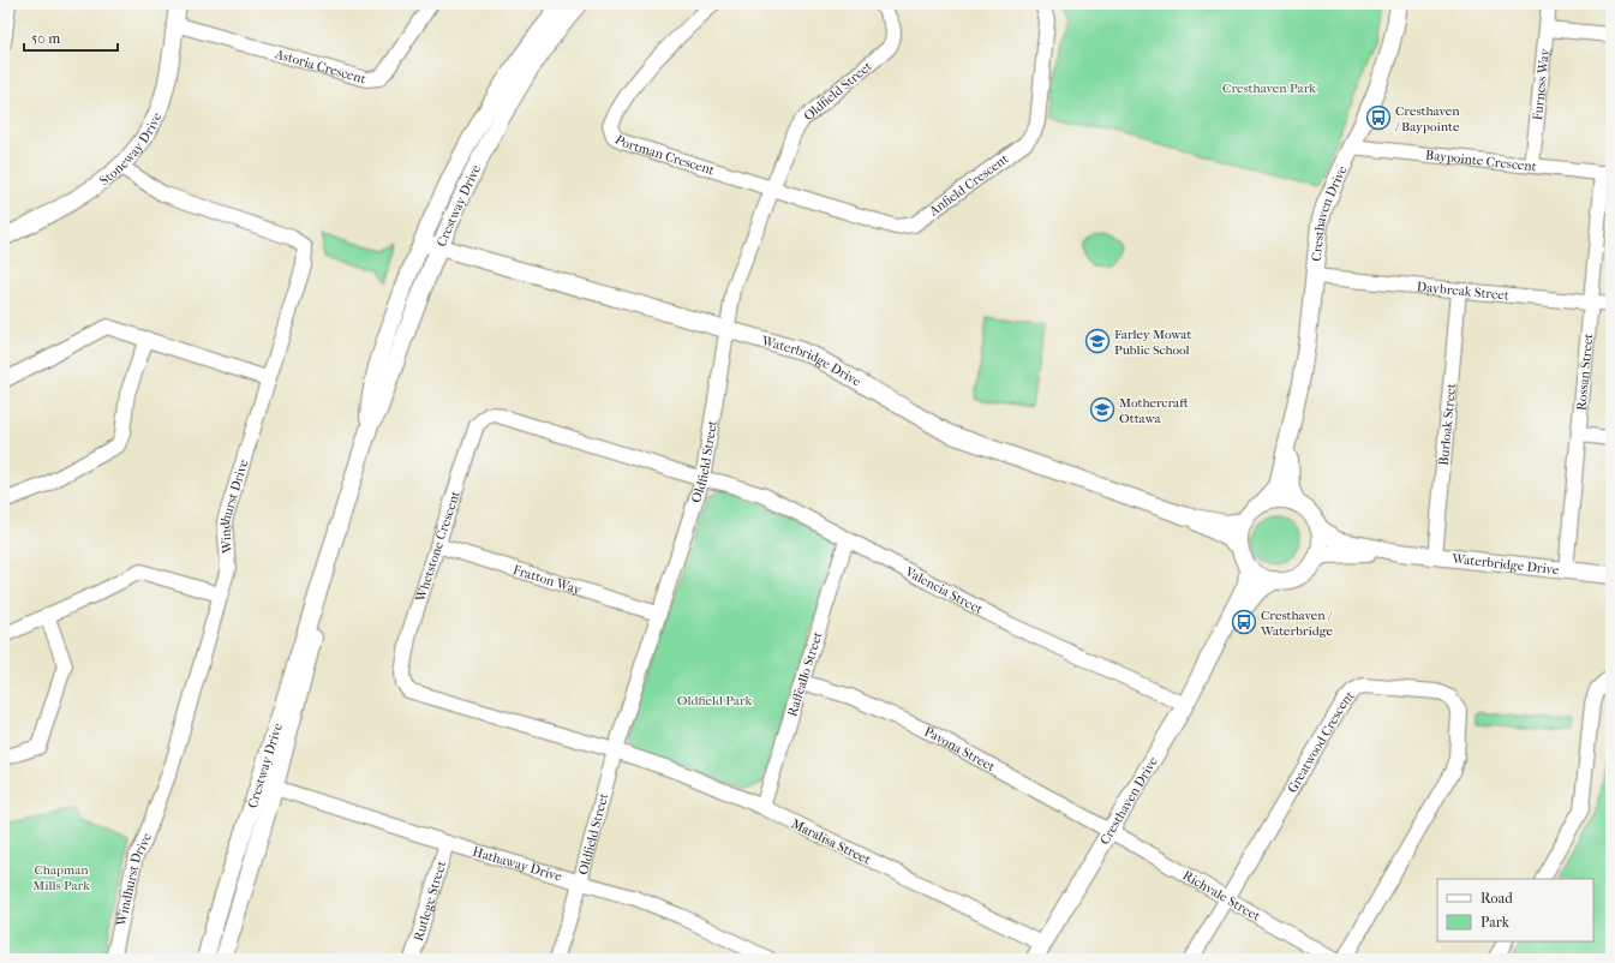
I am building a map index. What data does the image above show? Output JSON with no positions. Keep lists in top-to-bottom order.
{
  "streets": {
    "street": [
      "Astoria Crescent",
      "Furness Way",
      "Oldfield Street",
      "Stoneway Drive",
      "Portman Crescent",
      "Baypointe Crescent",
      "Anfield Crescent",
      "Crestway Drive",
      "Cresthaven Drive",
      "Daybreak Street",
      "Waterbridge Drive",
      "Rossan Street",
      "Burloak Street",
      "Windhurst Drive",
      "Whetstone Crescent",
      "Fratton Way",
      "Valencia Street",
      "Raffeallo Street",
      "Greatwood Crescent",
      "Pavona Street",
      "Maralisa Street",
      "Hathaway Drive",
      "Richvale Street",
      "Rutlege Street"
    ]
  },
  "crossings": [
    ["Astoria Crescent", "Stoneway Drive"],
    ["Furness Way", "Baypointe Crescent"],
    ["Oldfield Street", "Portman Crescent"],
    ["Oldfield Street", "Anfield Crescent"],
    ["Oldfield Street", "Waterbridge Drive"],
    ["Oldfield Street", "Whetstone Crescent"],
    ["Oldfield Street", "Fratton Way"],
    ["Oldfield Street", "Valencia Street"],
    ["Oldfield Street", "Maralisa Street"],
    ["Oldfield Street", "Hathaway Drive"],
    ["Stoneway Drive", "Windhurst Drive"],
    ["Portman Crescent", "Anfield Crescent"],
    ["Baypointe Crescent", "Cresthaven Drive"],
    ["Baypointe Crescent", "Rossan Street"],
    ["Crestway Drive", "Waterbridge Drive"],
    ["Crestway Drive", "Hathaway Drive"],
    ["Cresthaven Drive", "Daybreak Street"],
    ["Cresthaven Drive", "Waterbridge Drive"],
    ["Cresthaven Drive", "Valencia Street"],
    ["Cresthaven Drive", "Pavona Street"],
    ["Cresthaven Drive", "Maralisa Street"],
    ["Cresthaven Drive", "Richvale Street"],
    ["Daybreak Street", "Rossan Street"],
    ["Daybreak Street", "Burloak Street"],
    ["Waterbridge Drive", "Rossan Street"],
    ["Waterbridge Drive", "Burloak Street"],
    ["Whetstone Crescent", "Fratton Way"],
    ["Whetstone Crescent", "Valencia Street"],
    ["Whetstone Crescent", "Maralisa Street"],
    ["Valencia Street", "Raffeallo Street"],
    ["Raffeallo Street", "Pavona Street"],
    ["Raffeallo Street", "Maralisa Street"],
    ["Greatwood Crescent", "Richvale Street"],
    ["Pavona Street", "Richvale Street"],
    ["Hathaway Drive", "Rutlege Street"]
  ],
  "parks": ["Cresthaven Park", "Oldfield Park", "Chapman Mills Park"],
  "places": {
    "bus stop": ["Cresthaven / Baypointe", "Cresthaven / Waterbridge"],
    "school or university": ["Farley Mowat Public School", "Mothercraft Ottawa"]
  },
  "legend": ["Road", "Park"],
  "scale_bar": "50 m"
}
